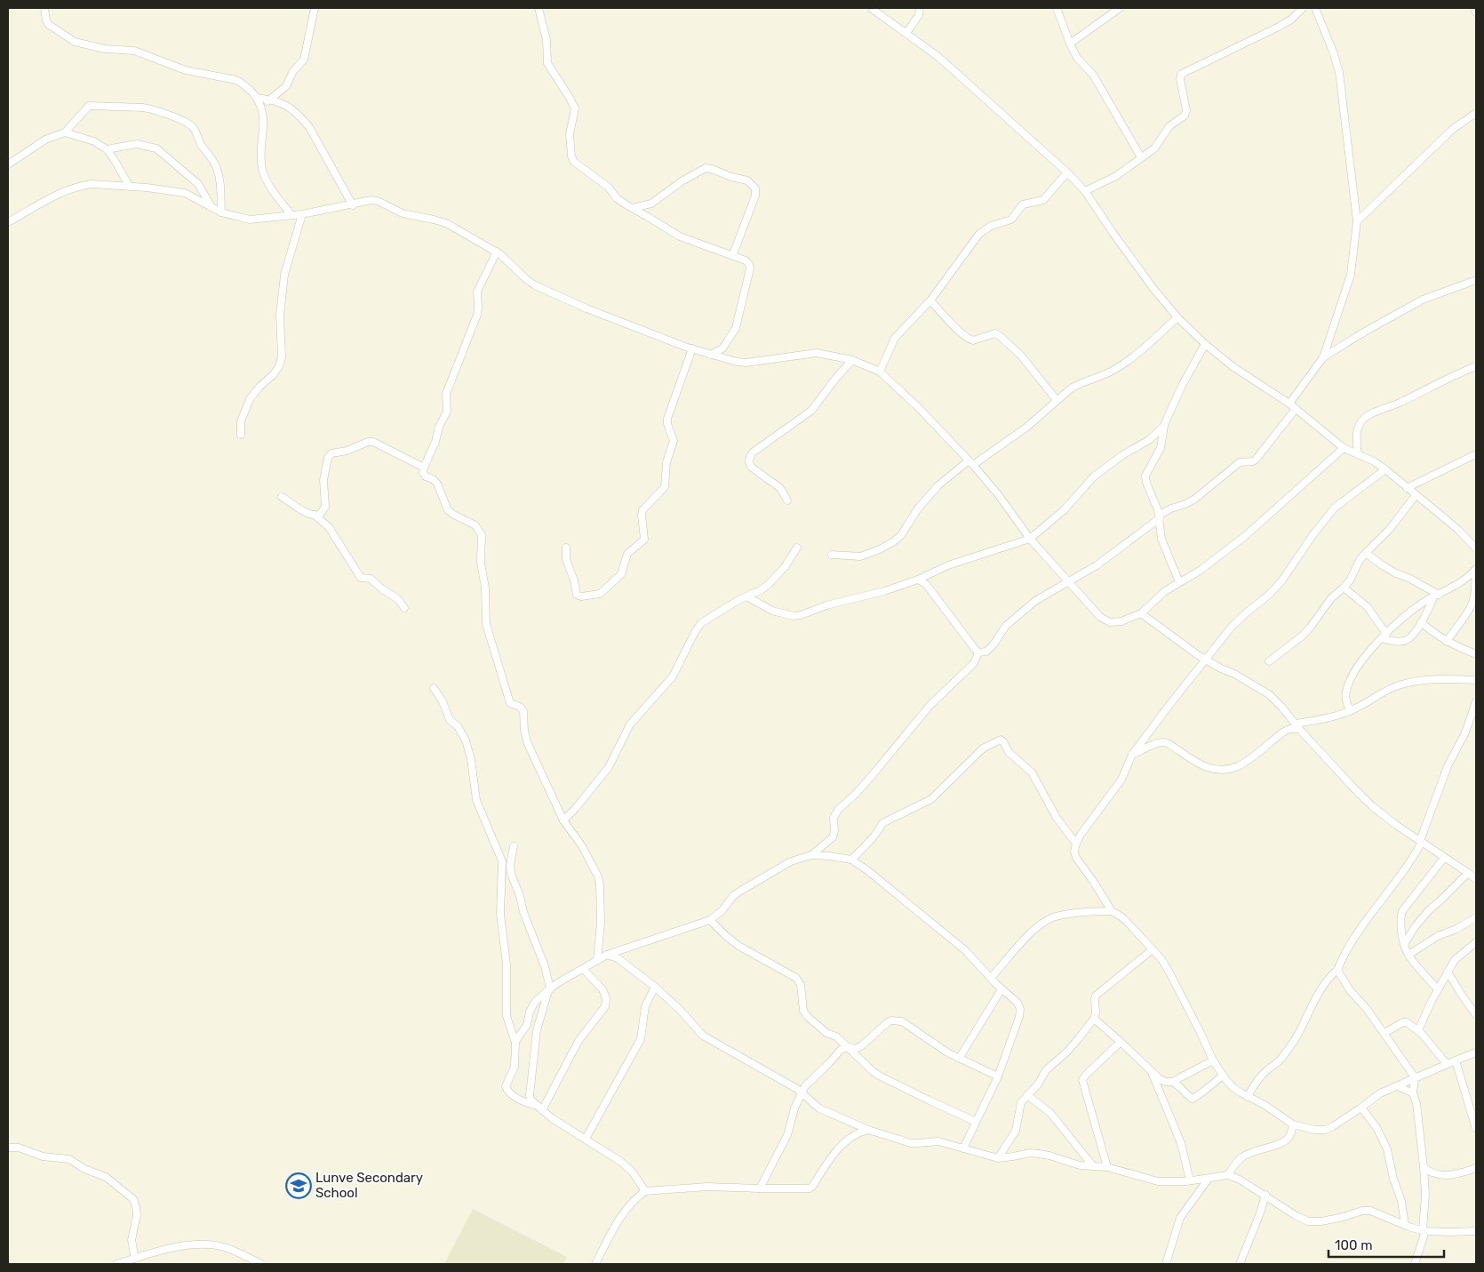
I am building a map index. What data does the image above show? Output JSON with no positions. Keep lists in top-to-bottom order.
{
  "places": {
    "school or university": ["Lunve Secondary School"]
  },
  "scale_bar": "100 m"
}
